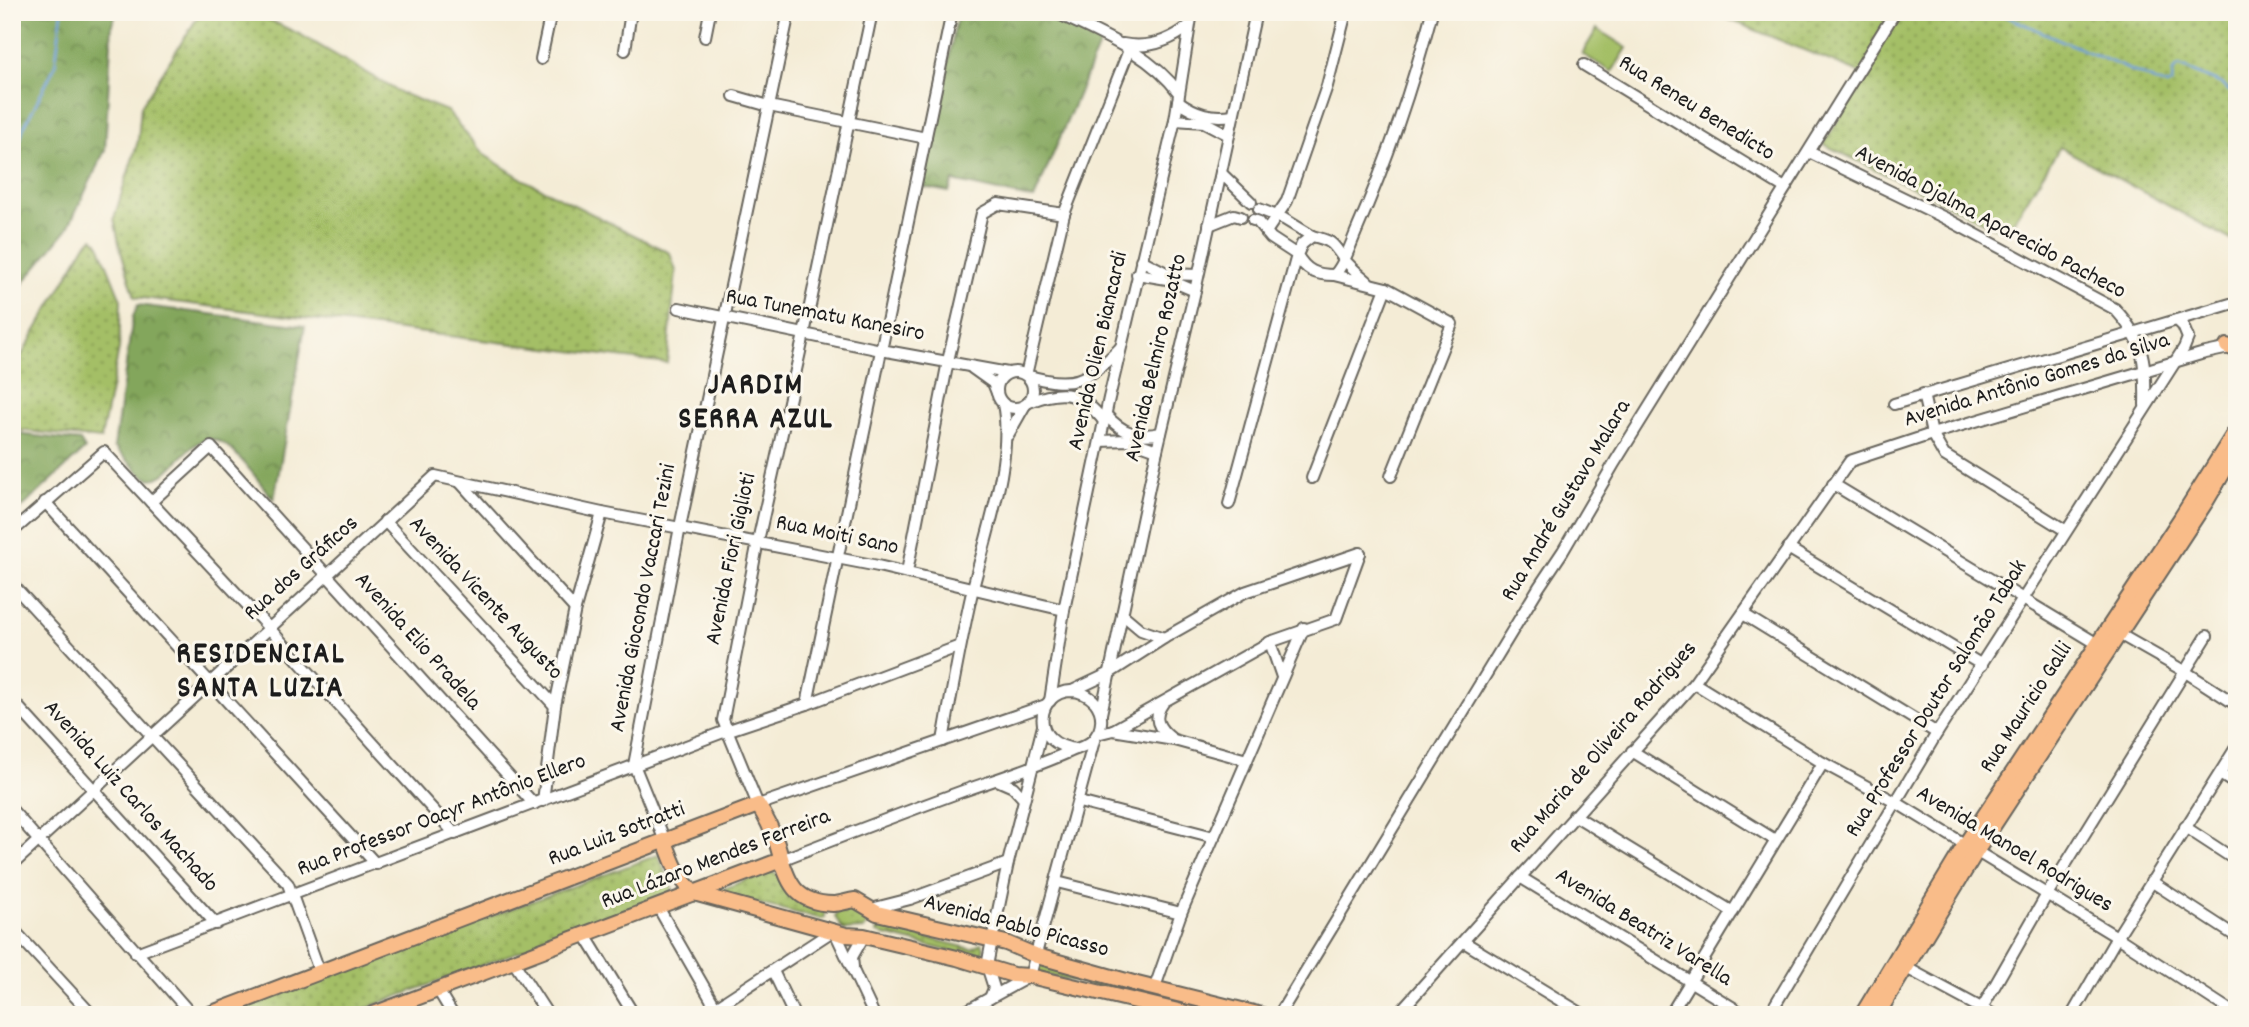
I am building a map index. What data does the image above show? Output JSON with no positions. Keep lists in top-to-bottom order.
{
  "streets": {
    "main road": [
      "Avenida Fiori Giglioti",
      "Avenida Giocondo Vaccari Tezini",
      "Rua Mauricio Galli",
      "Rua Luiz Sotratti",
      "Rua Lázaro Mendes Ferreira",
      "Avenida Pablo Picasso"
    ],
    "street": [
      "Rua Reneu Benedicto",
      "Avenida Djalma Aparecido Pacheco",
      "Rua Tunematu Kanesiro",
      "Avenida Olien Biancardi",
      "Avenida Belmiro Rozatto",
      "Avenida Antônio Gomes da Silva",
      "Rua André Gustavo Malara",
      "Rua Moiti Sano",
      "Rua dos Gráficos",
      "Avenida Vicente Augusto",
      "Avenida Elio Pradela",
      "Rua Professor Doutor Salomão Tabak",
      "Rua Maria de Oliveira Rodrigues",
      "Avenida Luiz Carlos Machado",
      "Rua Professor Oacyr Antônio Ellero",
      "Avenida Manoel Rodrigues",
      "Avenida Beatriz Varella"
    ]
  },
  "crossings": [
    ["Rua Reneu Benedicto", "Rua André Gustavo Malara"],
    ["Avenida Djalma Aparecido Pacheco", "Avenida Antônio Gomes da Silva"],
    ["Avenida Djalma Aparecido Pacheco", "Rua André Gustavo Malara"],
    ["Rua Tunematu Kanesiro", "Avenida Fiori Giglioti"],
    ["Rua Tunematu Kanesiro", "Avenida Giocondo Vaccari Tezini"],
    ["Avenida Olien Biancardi", "Avenida Belmiro Rozatto"],
    ["Avenida Olien Biancardi", "Rua Moiti Sano"],
    ["Avenida Olien Biancardi", "Rua Luiz Sotratti"],
    ["Avenida Olien Biancardi", "Rua Lázaro Mendes Ferreira"],
    ["Avenida Belmiro Rozatto", "Rua Luiz Sotratti"],
    ["Avenida Belmiro Rozatto", "Rua Lázaro Mendes Ferreira"],
    ["Avenida Antônio Gomes da Silva", "Rua Professor Doutor Salomão Tabak"],
    ["Avenida Antônio Gomes da Silva", "Rua Maria de Oliveira Rodrigues"],
    ["Rua Moiti Sano", "Avenida Fiori Giglioti"],
    ["Rua Moiti Sano", "Rua dos Gráficos"],
    ["Rua Moiti Sano", "Avenida Giocondo Vaccari Tezini"],
    ["Avenida Fiori Giglioti", "Rua Professor Oacyr Antônio Ellero"],
    ["Avenida Fiori Giglioti", "Rua Luiz Sotratti"],
    ["Avenida Fiori Giglioti", "Rua Lázaro Mendes Ferreira"],
    ["Avenida Fiori Giglioti", "Avenida Pablo Picasso"],
    ["Rua dos Gráficos", "Avenida Vicente Augusto"],
    ["Rua dos Gráficos", "Avenida Elio Pradela"],
    ["Rua dos Gráficos", "Avenida Luiz Carlos Machado"],
    ["Avenida Giocondo Vaccari Tezini", "Rua Professor Oacyr Antônio Ellero"],
    ["Avenida Giocondo Vaccari Tezini", "Rua Luiz Sotratti"],
    ["Avenida Giocondo Vaccari Tezini", "Rua Lázaro Mendes Ferreira"],
    ["Avenida Giocondo Vaccari Tezini", "Avenida Pablo Picasso"],
    ["Avenida Elio Pradela", "Rua Professor Oacyr Antônio Ellero"],
    ["Rua Professor Doutor Salomão Tabak", "Avenida Manoel Rodrigues"],
    ["Rua Mauricio Galli", "Avenida Manoel Rodrigues"],
    ["Rua Maria de Oliveira Rodrigues", "Avenida Manoel Rodrigues"],
    ["Rua Maria de Oliveira Rodrigues", "Avenida Beatriz Varella"],
    ["Avenida Luiz Carlos Machado", "Rua Professor Oacyr Antônio Ellero"],
    ["Rua Luiz Sotratti", "Rua Lázaro Mendes Ferreira"],
    ["Rua Lázaro Mendes Ferreira", "Avenida Pablo Picasso"]
  ],
  "districts": ["JARDIM SERRA AZUL", "RESIDENCIAL SANTA LUZIA"]
}
